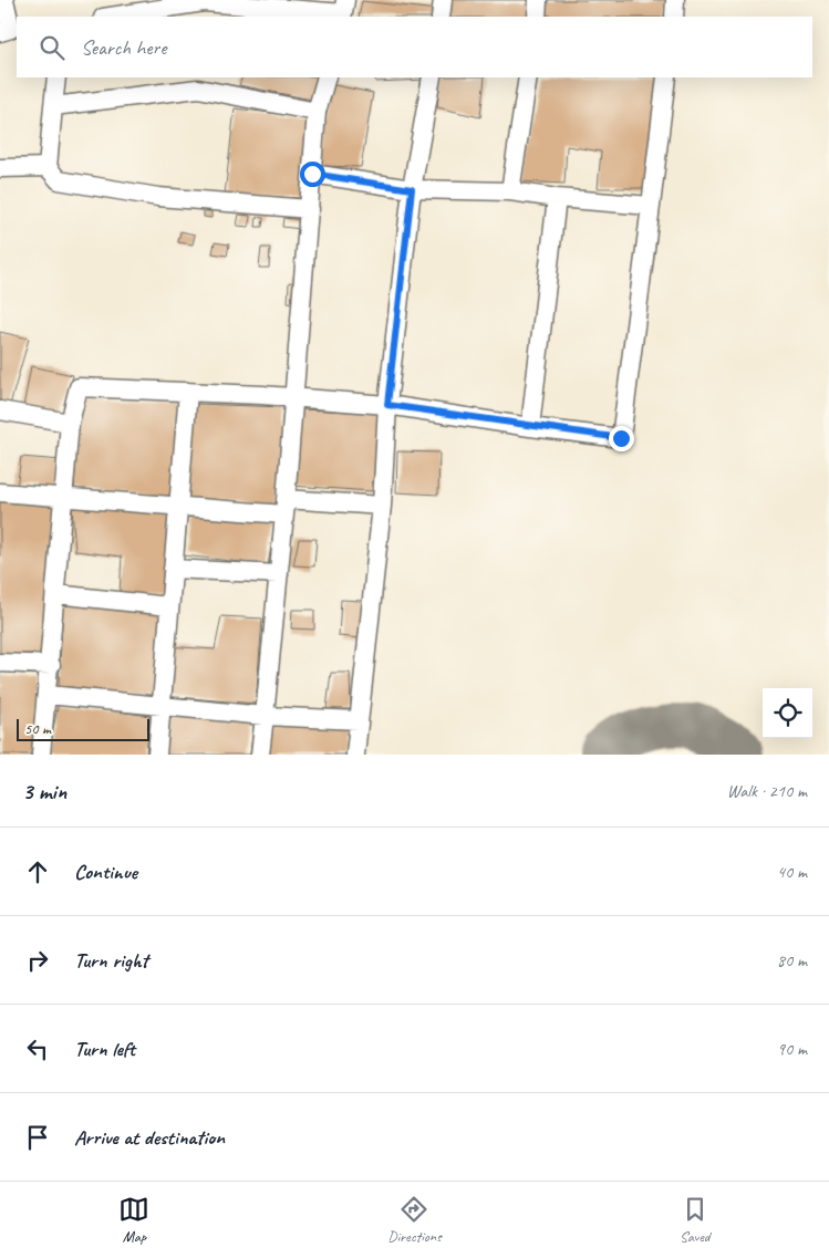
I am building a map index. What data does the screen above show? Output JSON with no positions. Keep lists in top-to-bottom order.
{
  "scale_bar": "50 m",
  "page": {
    "search": "Search here",
    "scale": "50 m",
    "heading": ["3 min", "Walk · 210 m"],
    "list": [
      ["Continue", "40 m"],
      ["Turn right", "80 m"],
      ["Turn left", "90 m"],
      "Arrive at destination"
    ],
    "nav": ["Map", "Directions", "Saved"]
  }
}
